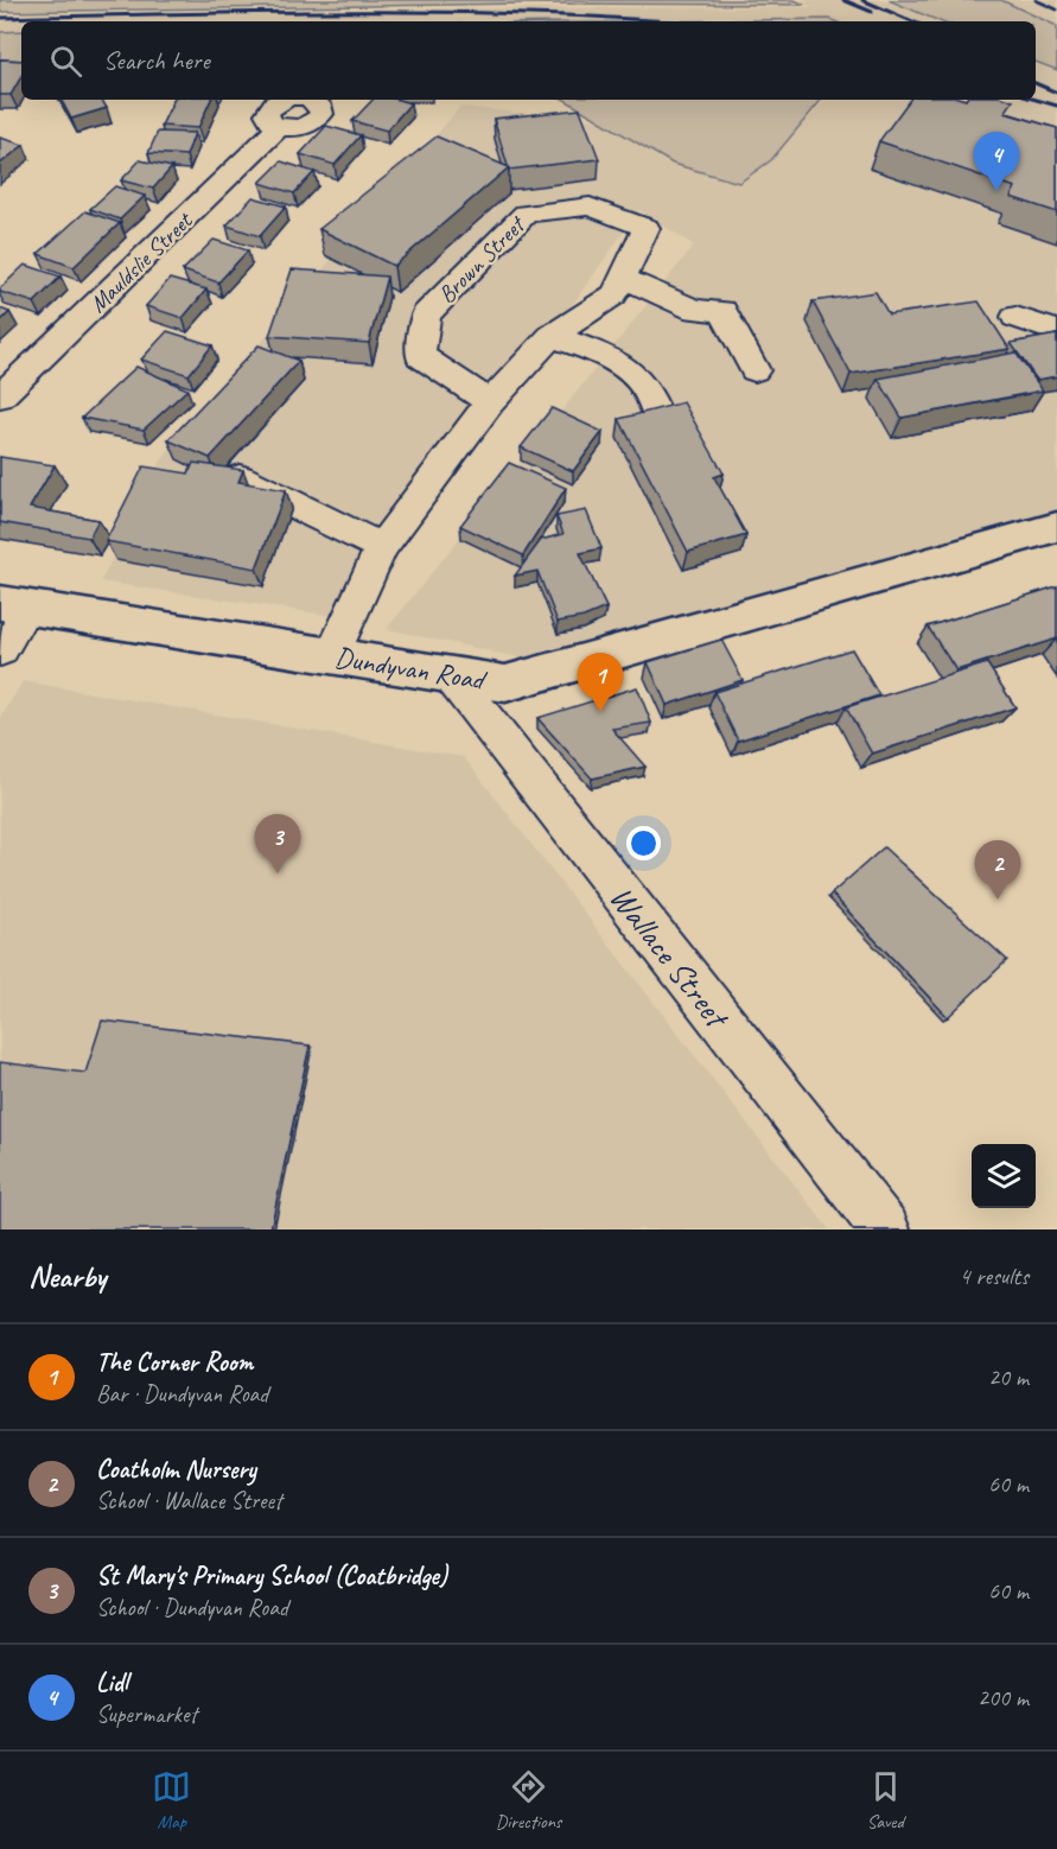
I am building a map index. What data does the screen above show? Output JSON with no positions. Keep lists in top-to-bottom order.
{
  "streets": {
    "main road": ["Dundyvan Road"],
    "street": ["Brown Street", "Mauldslie Street", "Wallace Street"]
  },
  "crossings": [
    ["Brown Street", "Dundyvan Road"],
    ["Dundyvan Road", "Wallace Street"]
  ],
  "page": {
    "search": "Search here",
    "pins": [
      "4",
      "1",
      "3",
      "2"
    ],
    "heading": ["Nearby", "4 results"],
    "list": [
      {
        "mark": "1",
        "name": "The Corner Room",
        "note": "Bar · Dundyvan Road",
        "value": "20 m"
      },
      {
        "mark": "2",
        "name": "Coatholm Nursery",
        "note": "School · Wallace Street",
        "value": "60 m"
      },
      {
        "mark": "3",
        "name": "St Mary's Primary School (Coatbridge)",
        "note": "School · Dundyvan Road",
        "value": "60 m"
      },
      {
        "mark": "4",
        "name": "Lidl",
        "note": "Supermarket",
        "value": "200 m"
      }
    ],
    "nav": ["Map", "Directions", "Saved"]
  }
}
